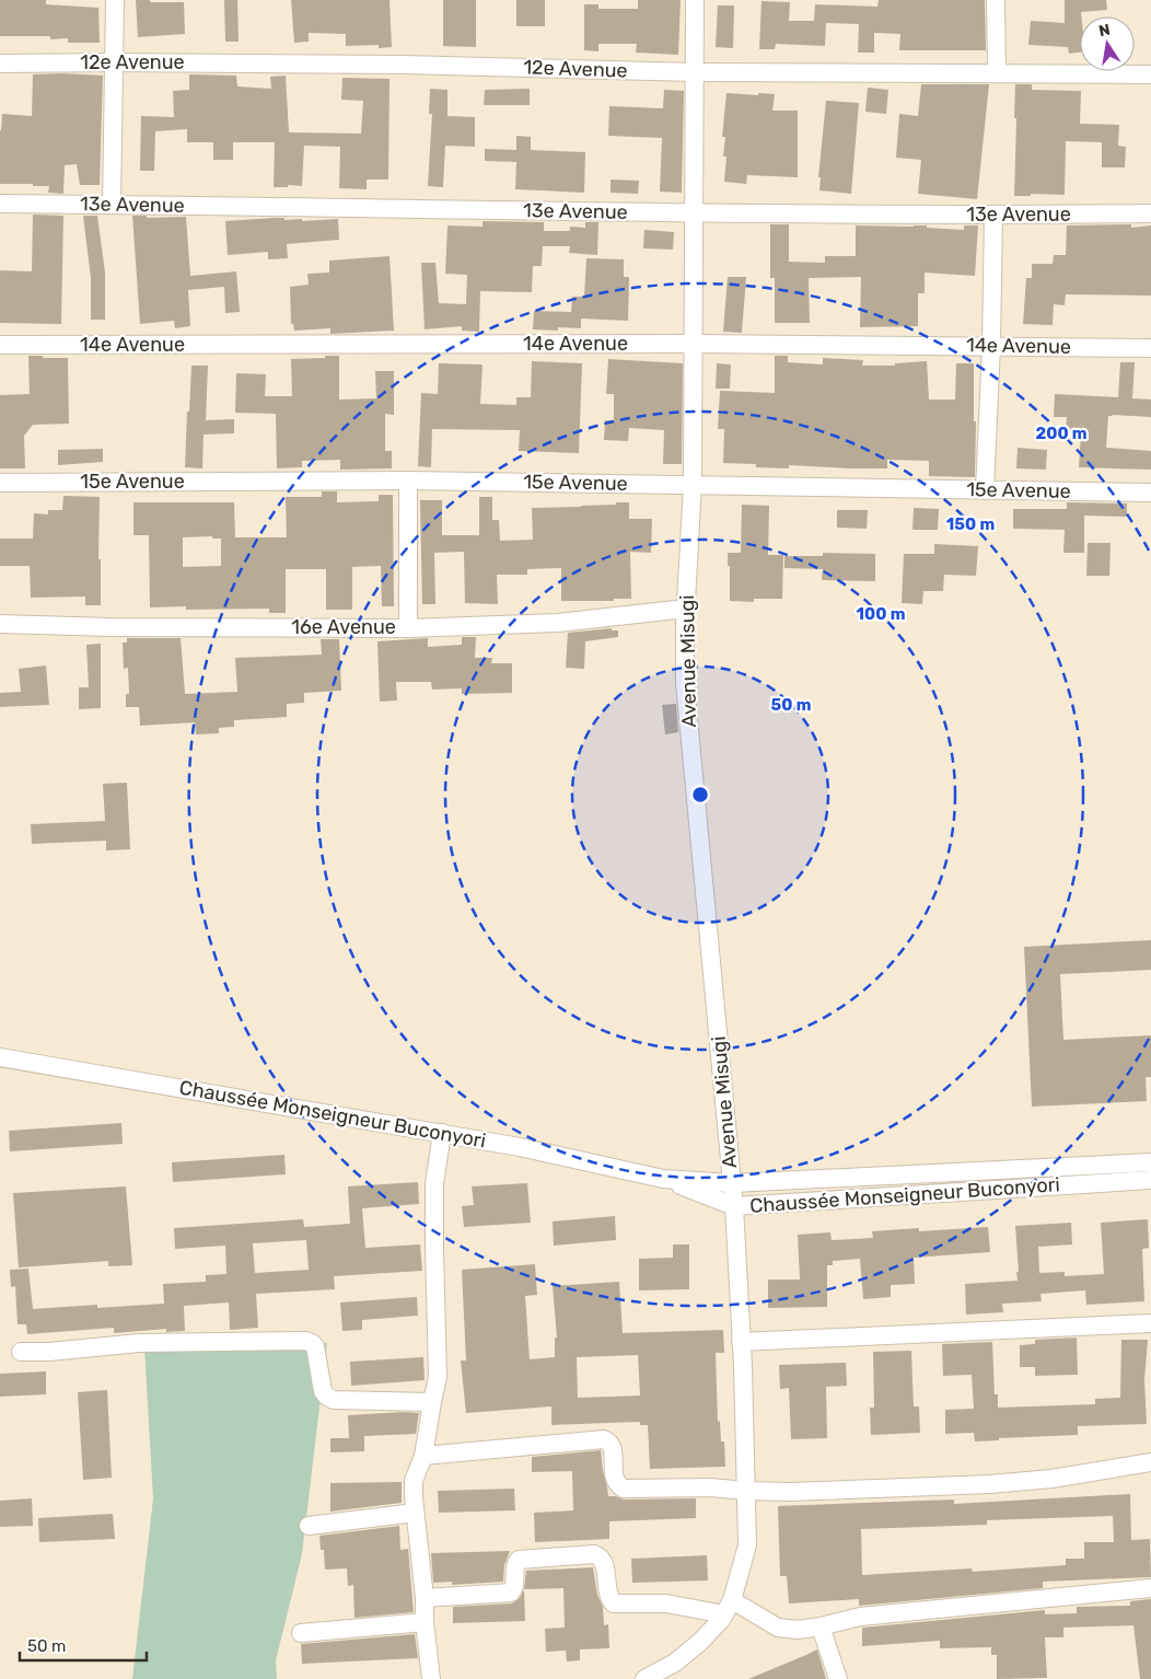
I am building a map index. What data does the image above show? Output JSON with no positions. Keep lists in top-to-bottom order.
{
  "streets": {
    "street": [
      "12e Avenue",
      "13e Avenue",
      "14e Avenue",
      "15e Avenue",
      "16e Avenue",
      "Avenue Misugi",
      "Chaussée Monseigneur Buconyori"
    ]
  },
  "crossings": [
    ["12e Avenue", "Avenue Misugi"],
    ["13e Avenue", "Avenue Misugi"],
    ["14e Avenue", "Avenue Misugi"],
    ["15e Avenue", "Avenue Misugi"],
    ["16e Avenue", "Avenue Misugi"],
    ["Avenue Misugi", "Chaussée Monseigneur Buconyori"]
  ],
  "scale_bar": "50 m",
  "north": "top",
  "rings": [
    "200 m",
    "150 m",
    "100 m",
    "50 m"
  ]
}
